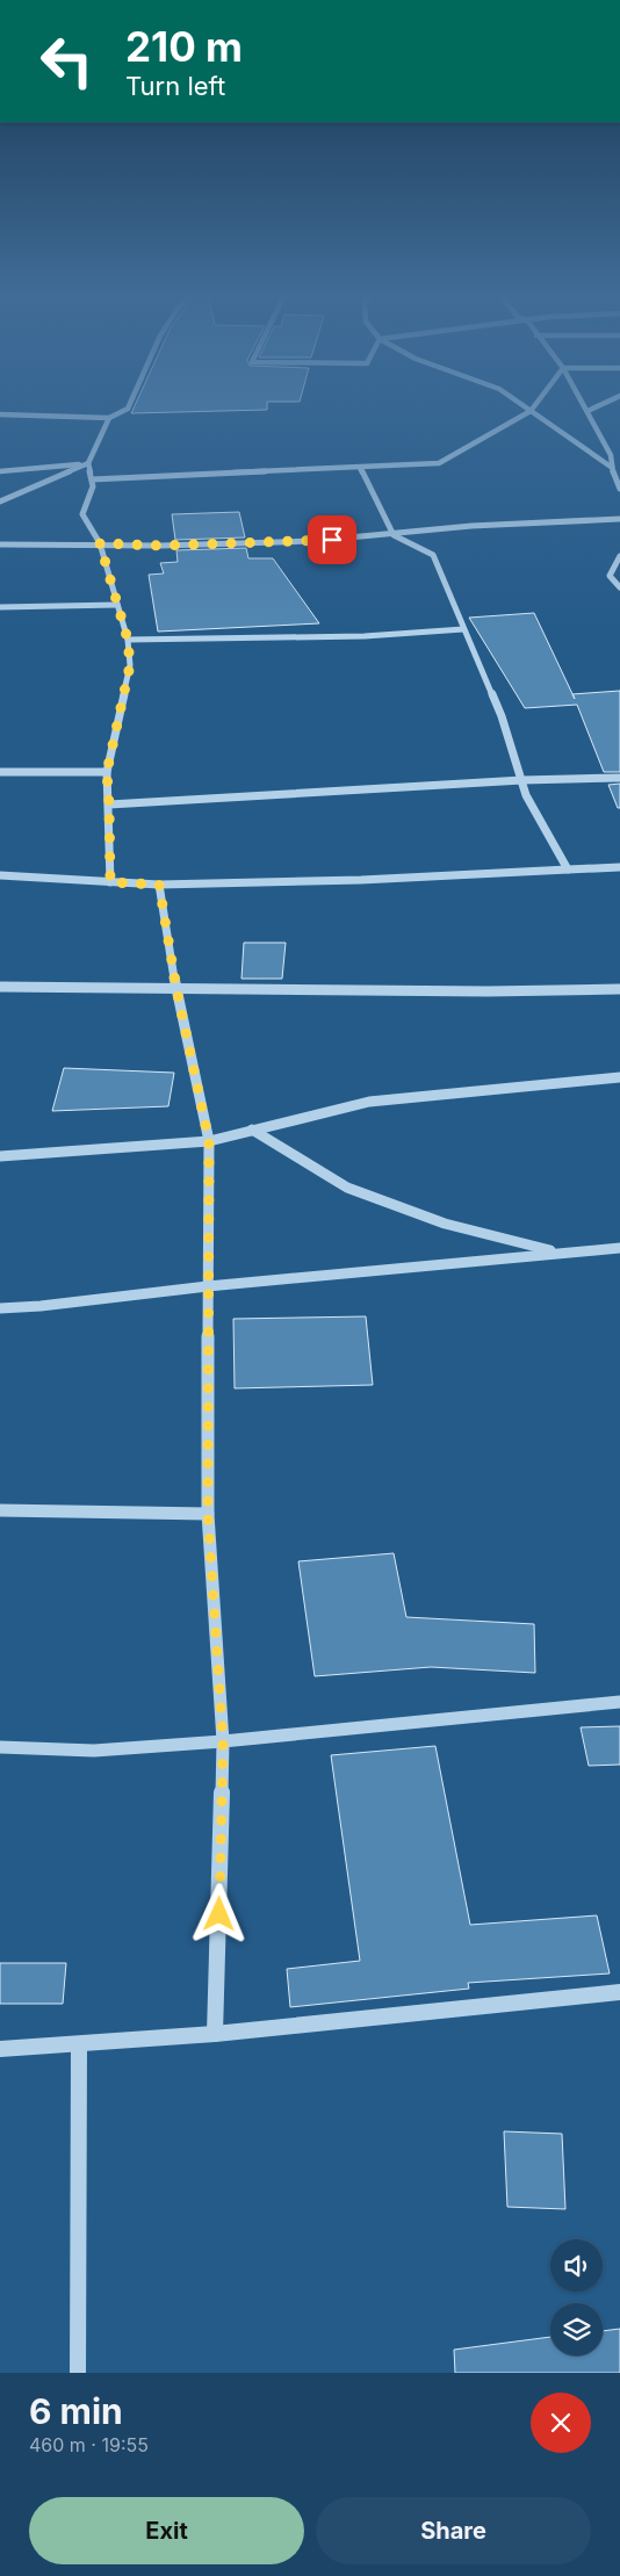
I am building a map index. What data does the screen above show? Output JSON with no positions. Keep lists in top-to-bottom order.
{
  "page": {
    "turn": ["210 m", "Turn left"],
    "heading": ["6 min", "460 m · 19:55"],
    "buttons": ["Exit", "Share"]
  }
}
